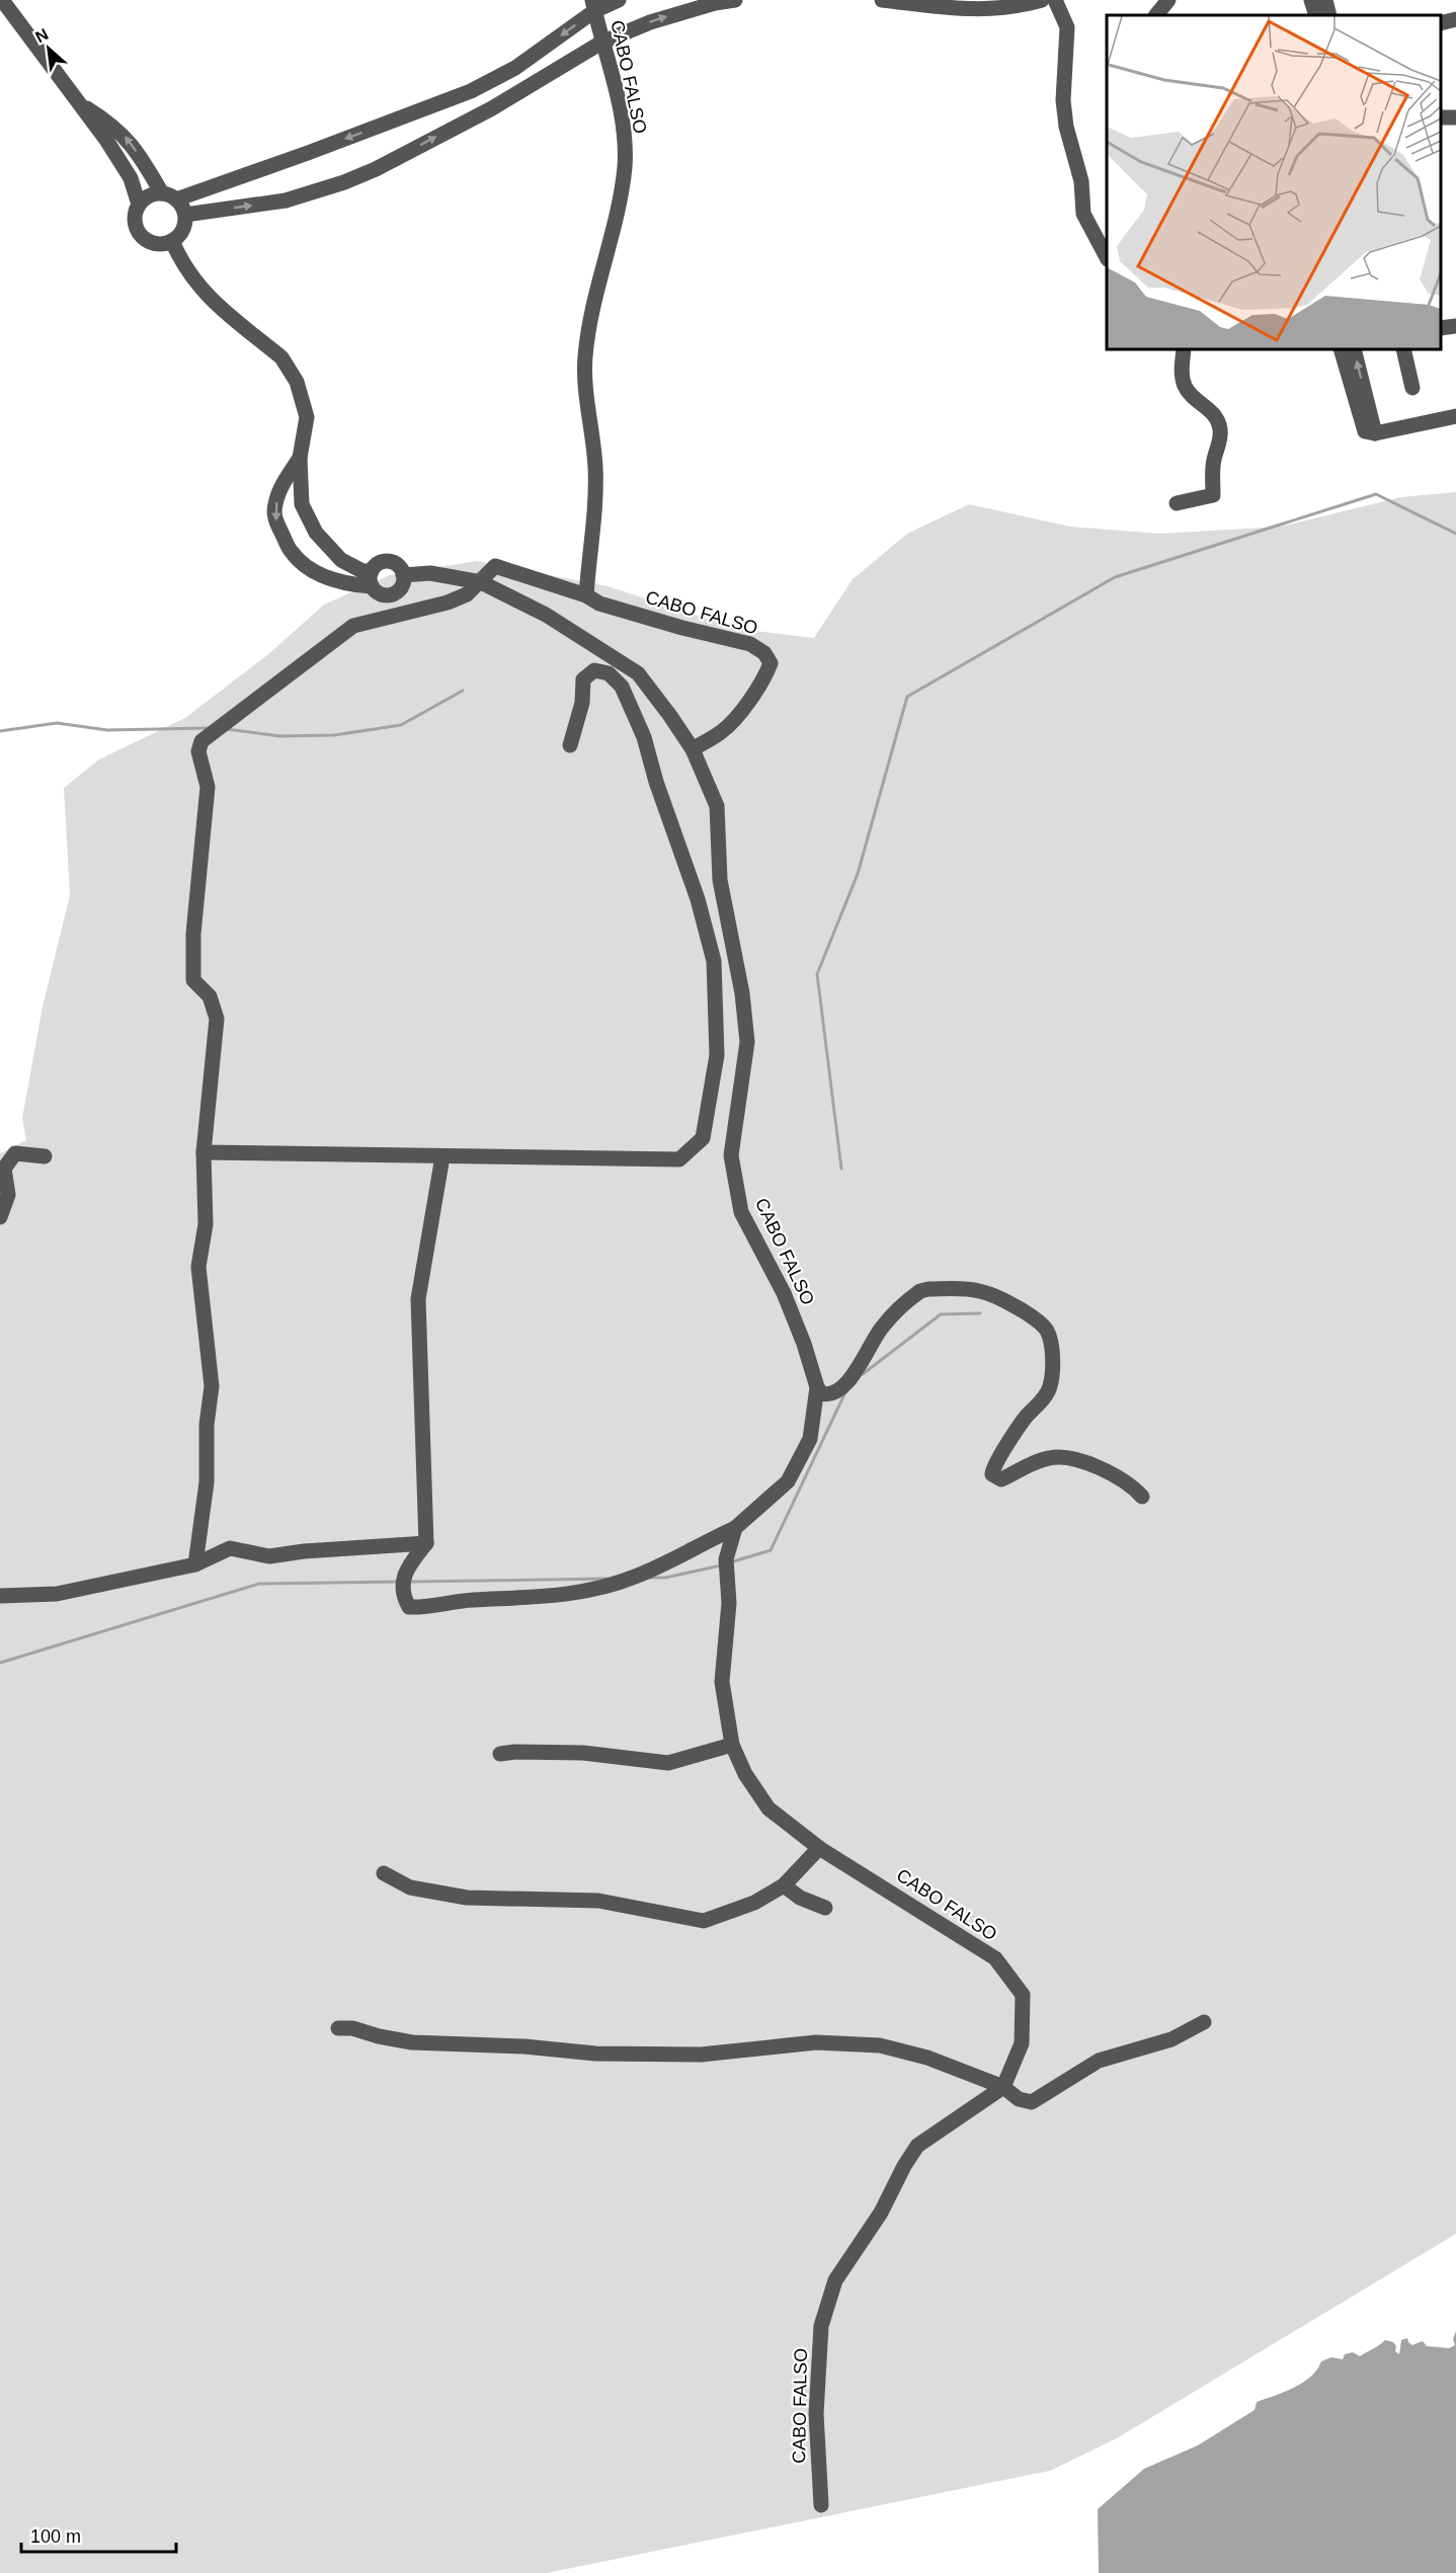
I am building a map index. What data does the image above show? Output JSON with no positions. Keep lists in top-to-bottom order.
{
  "streets": {
    "street": ["CABO FALSO"]
  },
  "scale_bar": "100 m",
  "north": "top left"
}
